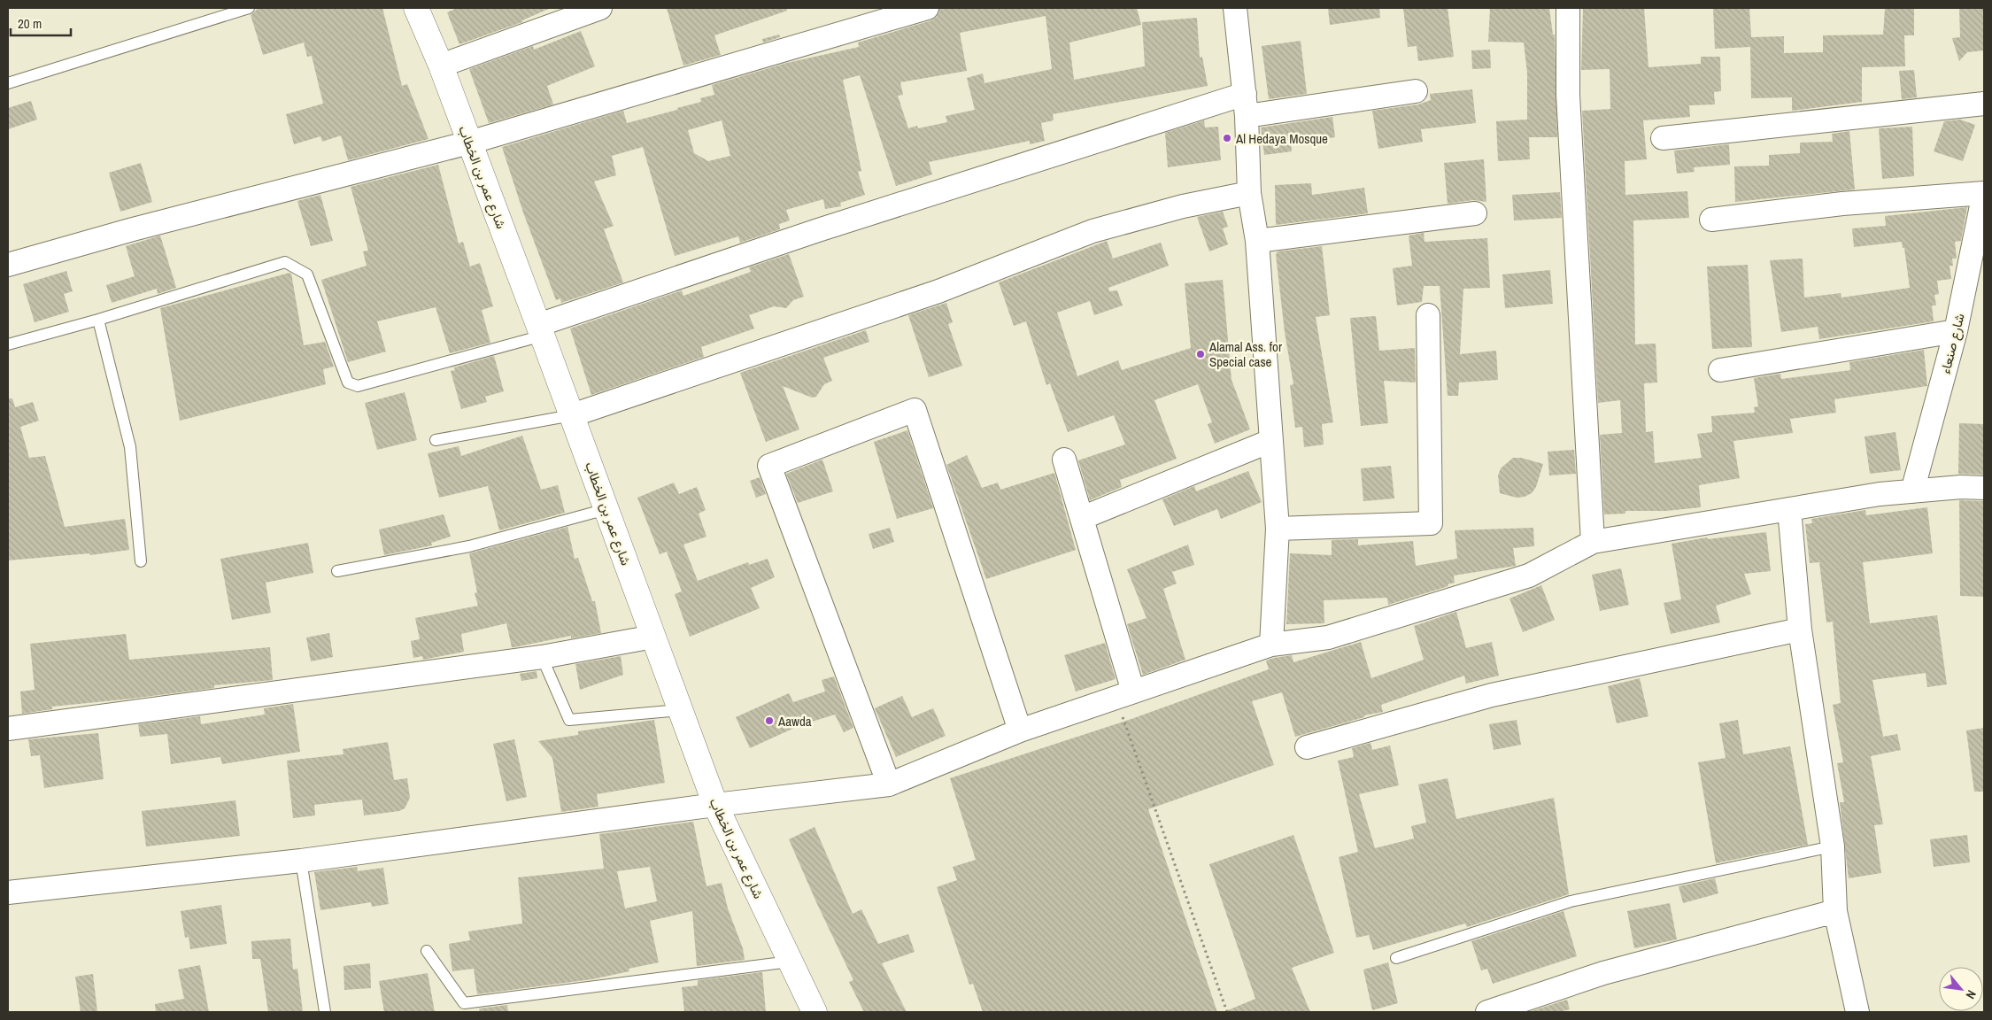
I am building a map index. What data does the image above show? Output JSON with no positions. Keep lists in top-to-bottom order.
{
  "streets": {
    "main road": ["شارع عمر بن الخطاب"],
    "street": ["شارع صنعاء"]
  },
  "places": ["Al Hedaya Mosque", "Alamal Ass. for Special case", "Aawda"],
  "scale_bar": "20 m",
  "north": "bottom right"
}
